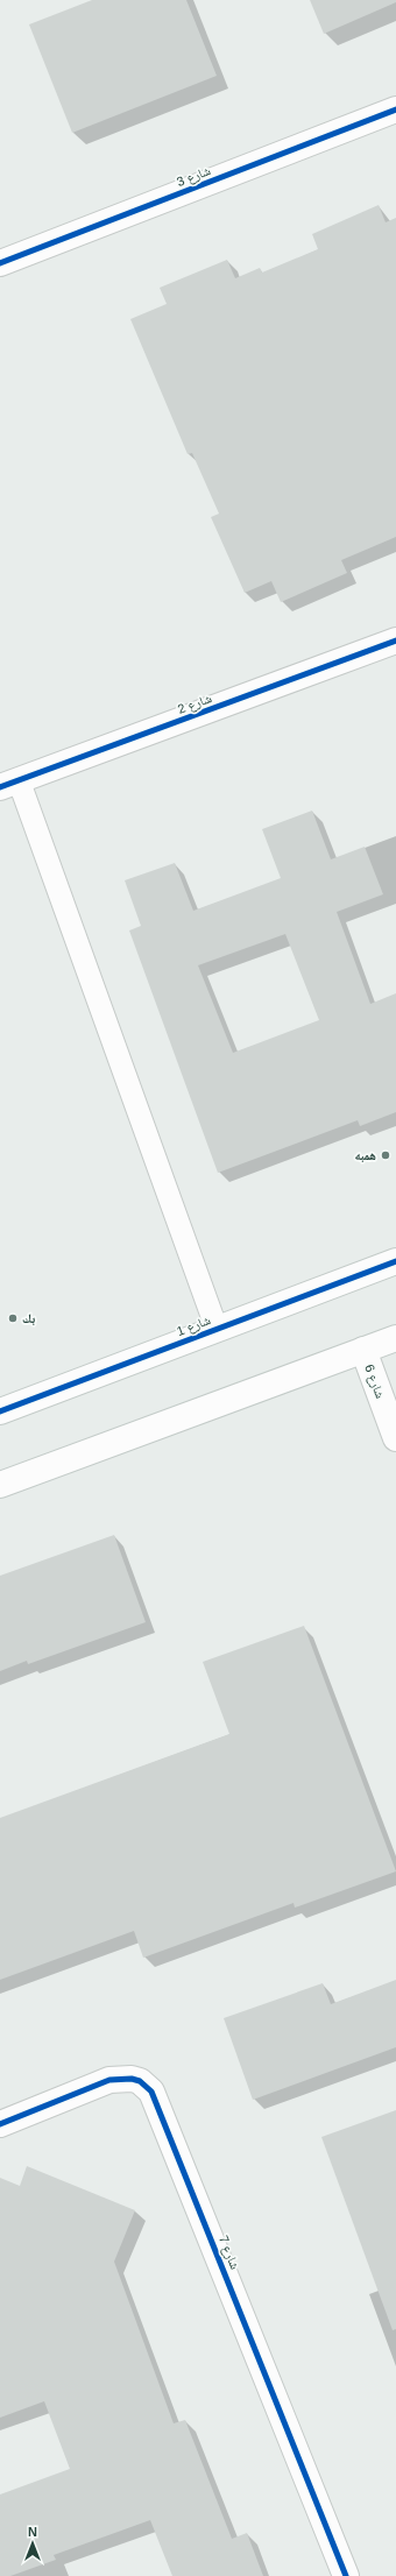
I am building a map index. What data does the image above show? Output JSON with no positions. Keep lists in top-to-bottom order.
{
  "streets": {
    "street": [
      "شارع 3",
      "شارع 2",
      "شارع 1",
      "شارع 6",
      "شارع 7"
    ]
  },
  "places": ["همبه", "بك"],
  "north": "top"
}
